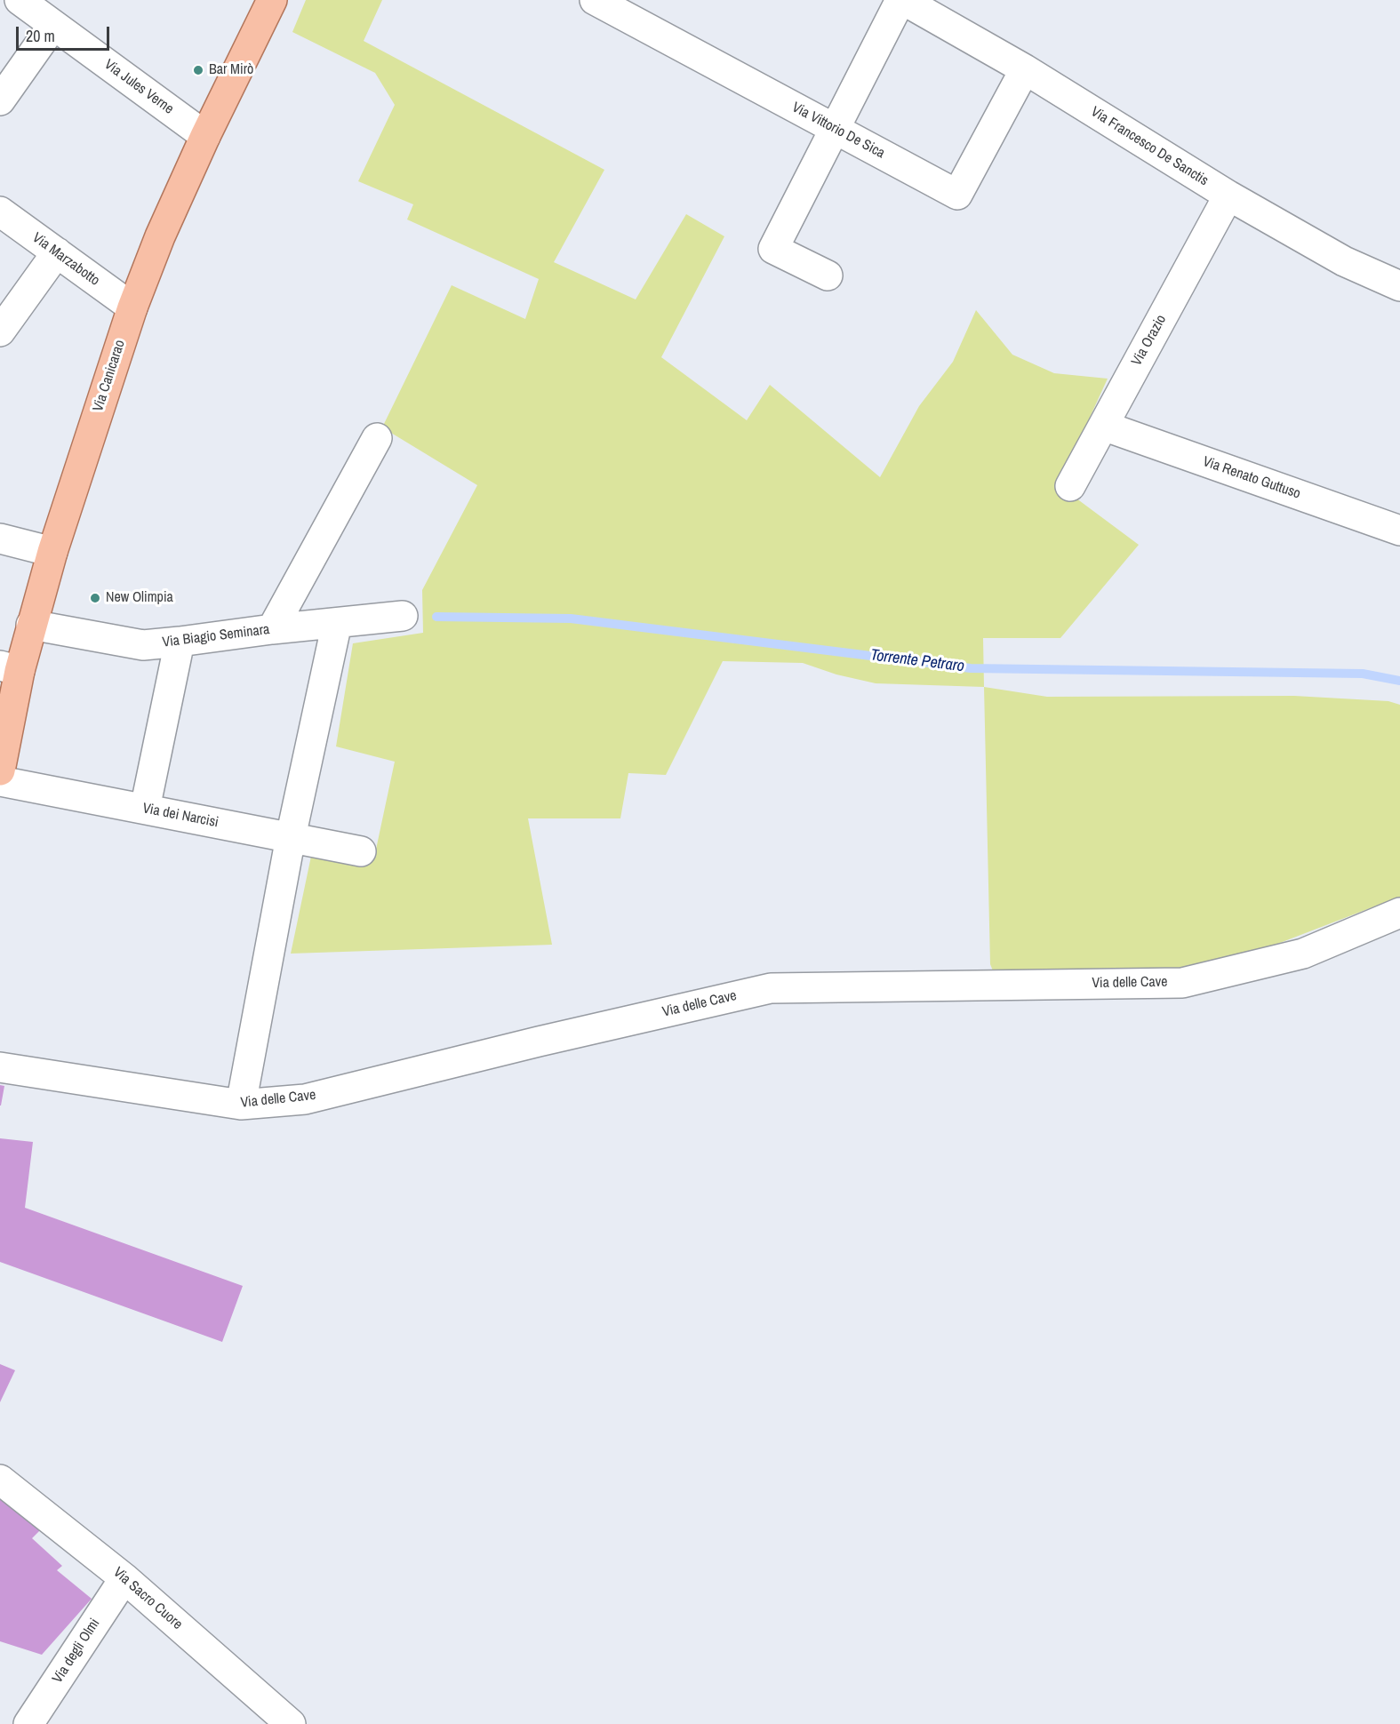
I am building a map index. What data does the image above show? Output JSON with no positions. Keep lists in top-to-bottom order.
{
  "streets": {
    "main road": ["Via Canicarao"],
    "street": [
      "Via Jules Verne",
      "Via Vittorio De Sica",
      "Via Francesco De Sanctis",
      "Via Marzabotto",
      "Via Orazio",
      "Via Renato Guttuso",
      "Via Biagio Seminara",
      "Via dei Narcisi",
      "Via delle Cave",
      "Via Sacro Cuore",
      "Via degli Olmi"
    ]
  },
  "crossings": [
    ["Via Jules Verne", "Via Canicarao"],
    ["Via Vittorio De Sica", "Via Francesco De Sanctis"],
    ["Via Francesco De Sanctis", "Via Orazio"],
    ["Via Marzabotto", "Via Canicarao"],
    ["Via Orazio", "Via Renato Guttuso"],
    ["Via Canicarao", "Via Biagio Seminara"],
    ["Via Sacro Cuore", "Via degli Olmi"]
  ],
  "water": ["Torrente Petraro"],
  "places": ["Bar Mirò", "New Olimpia"],
  "scale_bar": "20 m"
}
